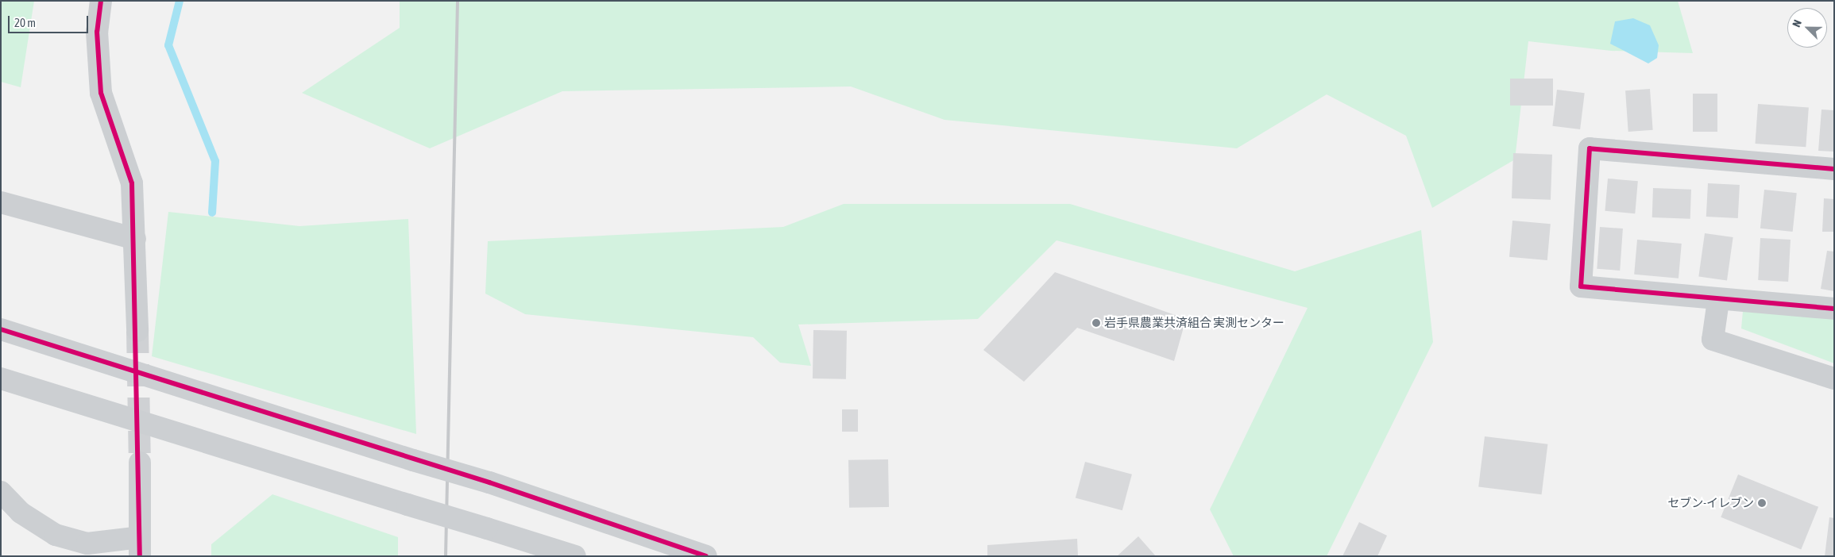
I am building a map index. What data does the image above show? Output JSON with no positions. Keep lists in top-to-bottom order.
{
  "places": ["岩手県農業共済組合 実測センター", "セブン-イレブン"],
  "scale_bar": "20 m",
  "north": "top left"
}
